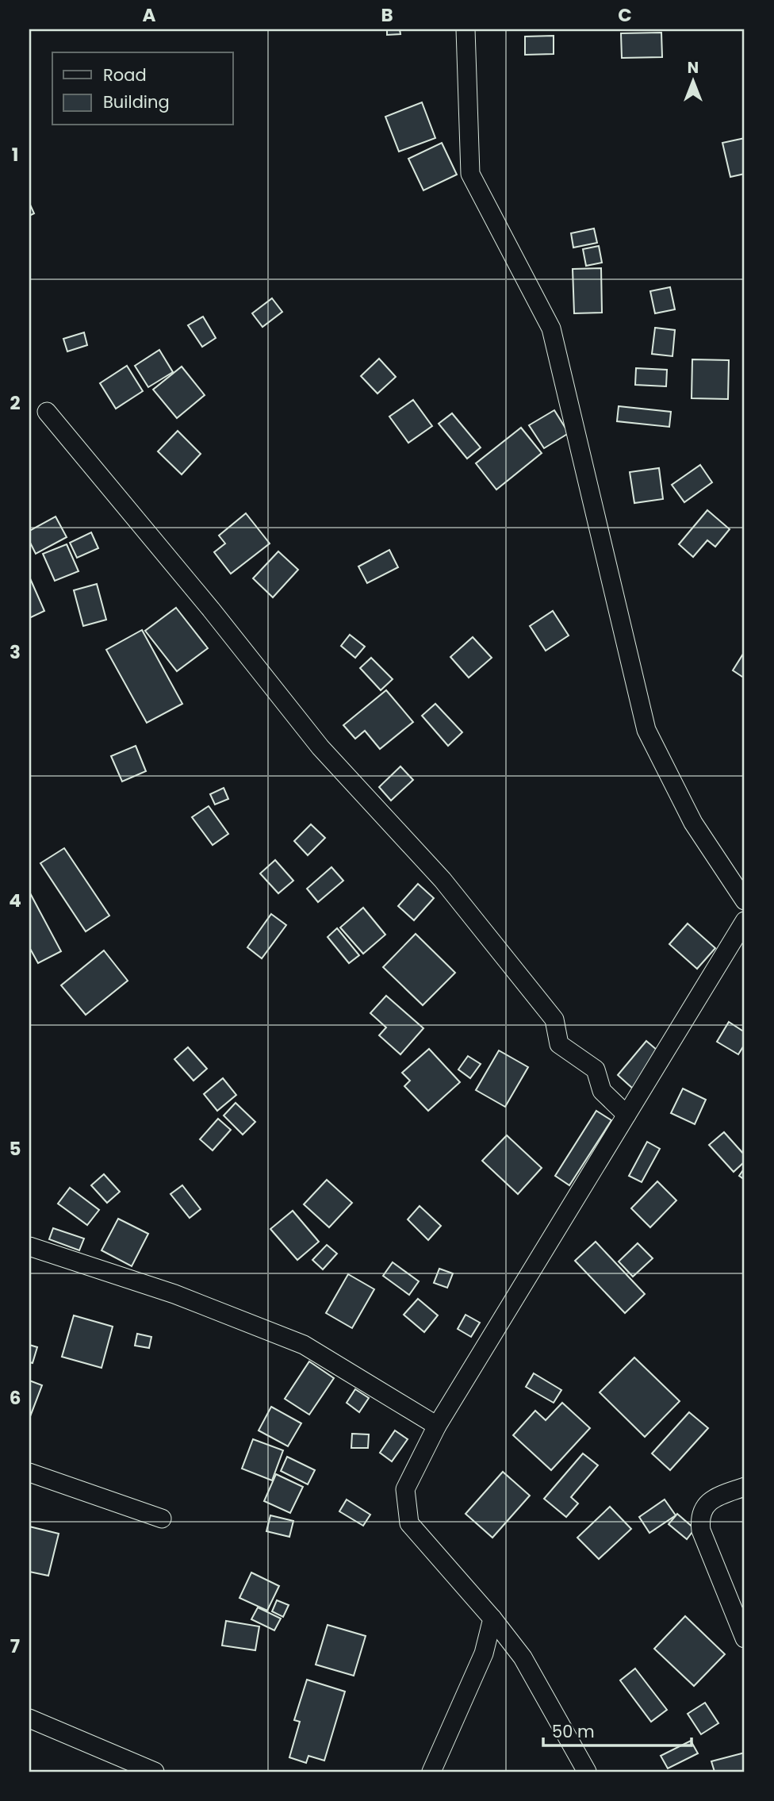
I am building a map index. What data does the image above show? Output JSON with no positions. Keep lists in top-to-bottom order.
{
  "legend": ["Road", "Building"],
  "scale_bar": "50 m",
  "north": "top",
  "grid": {
    "columns": ["A", "B", "C"],
    "rows": [
      "1",
      "2",
      "3",
      "4",
      "5",
      "6",
      "7"
    ]
  }
}
